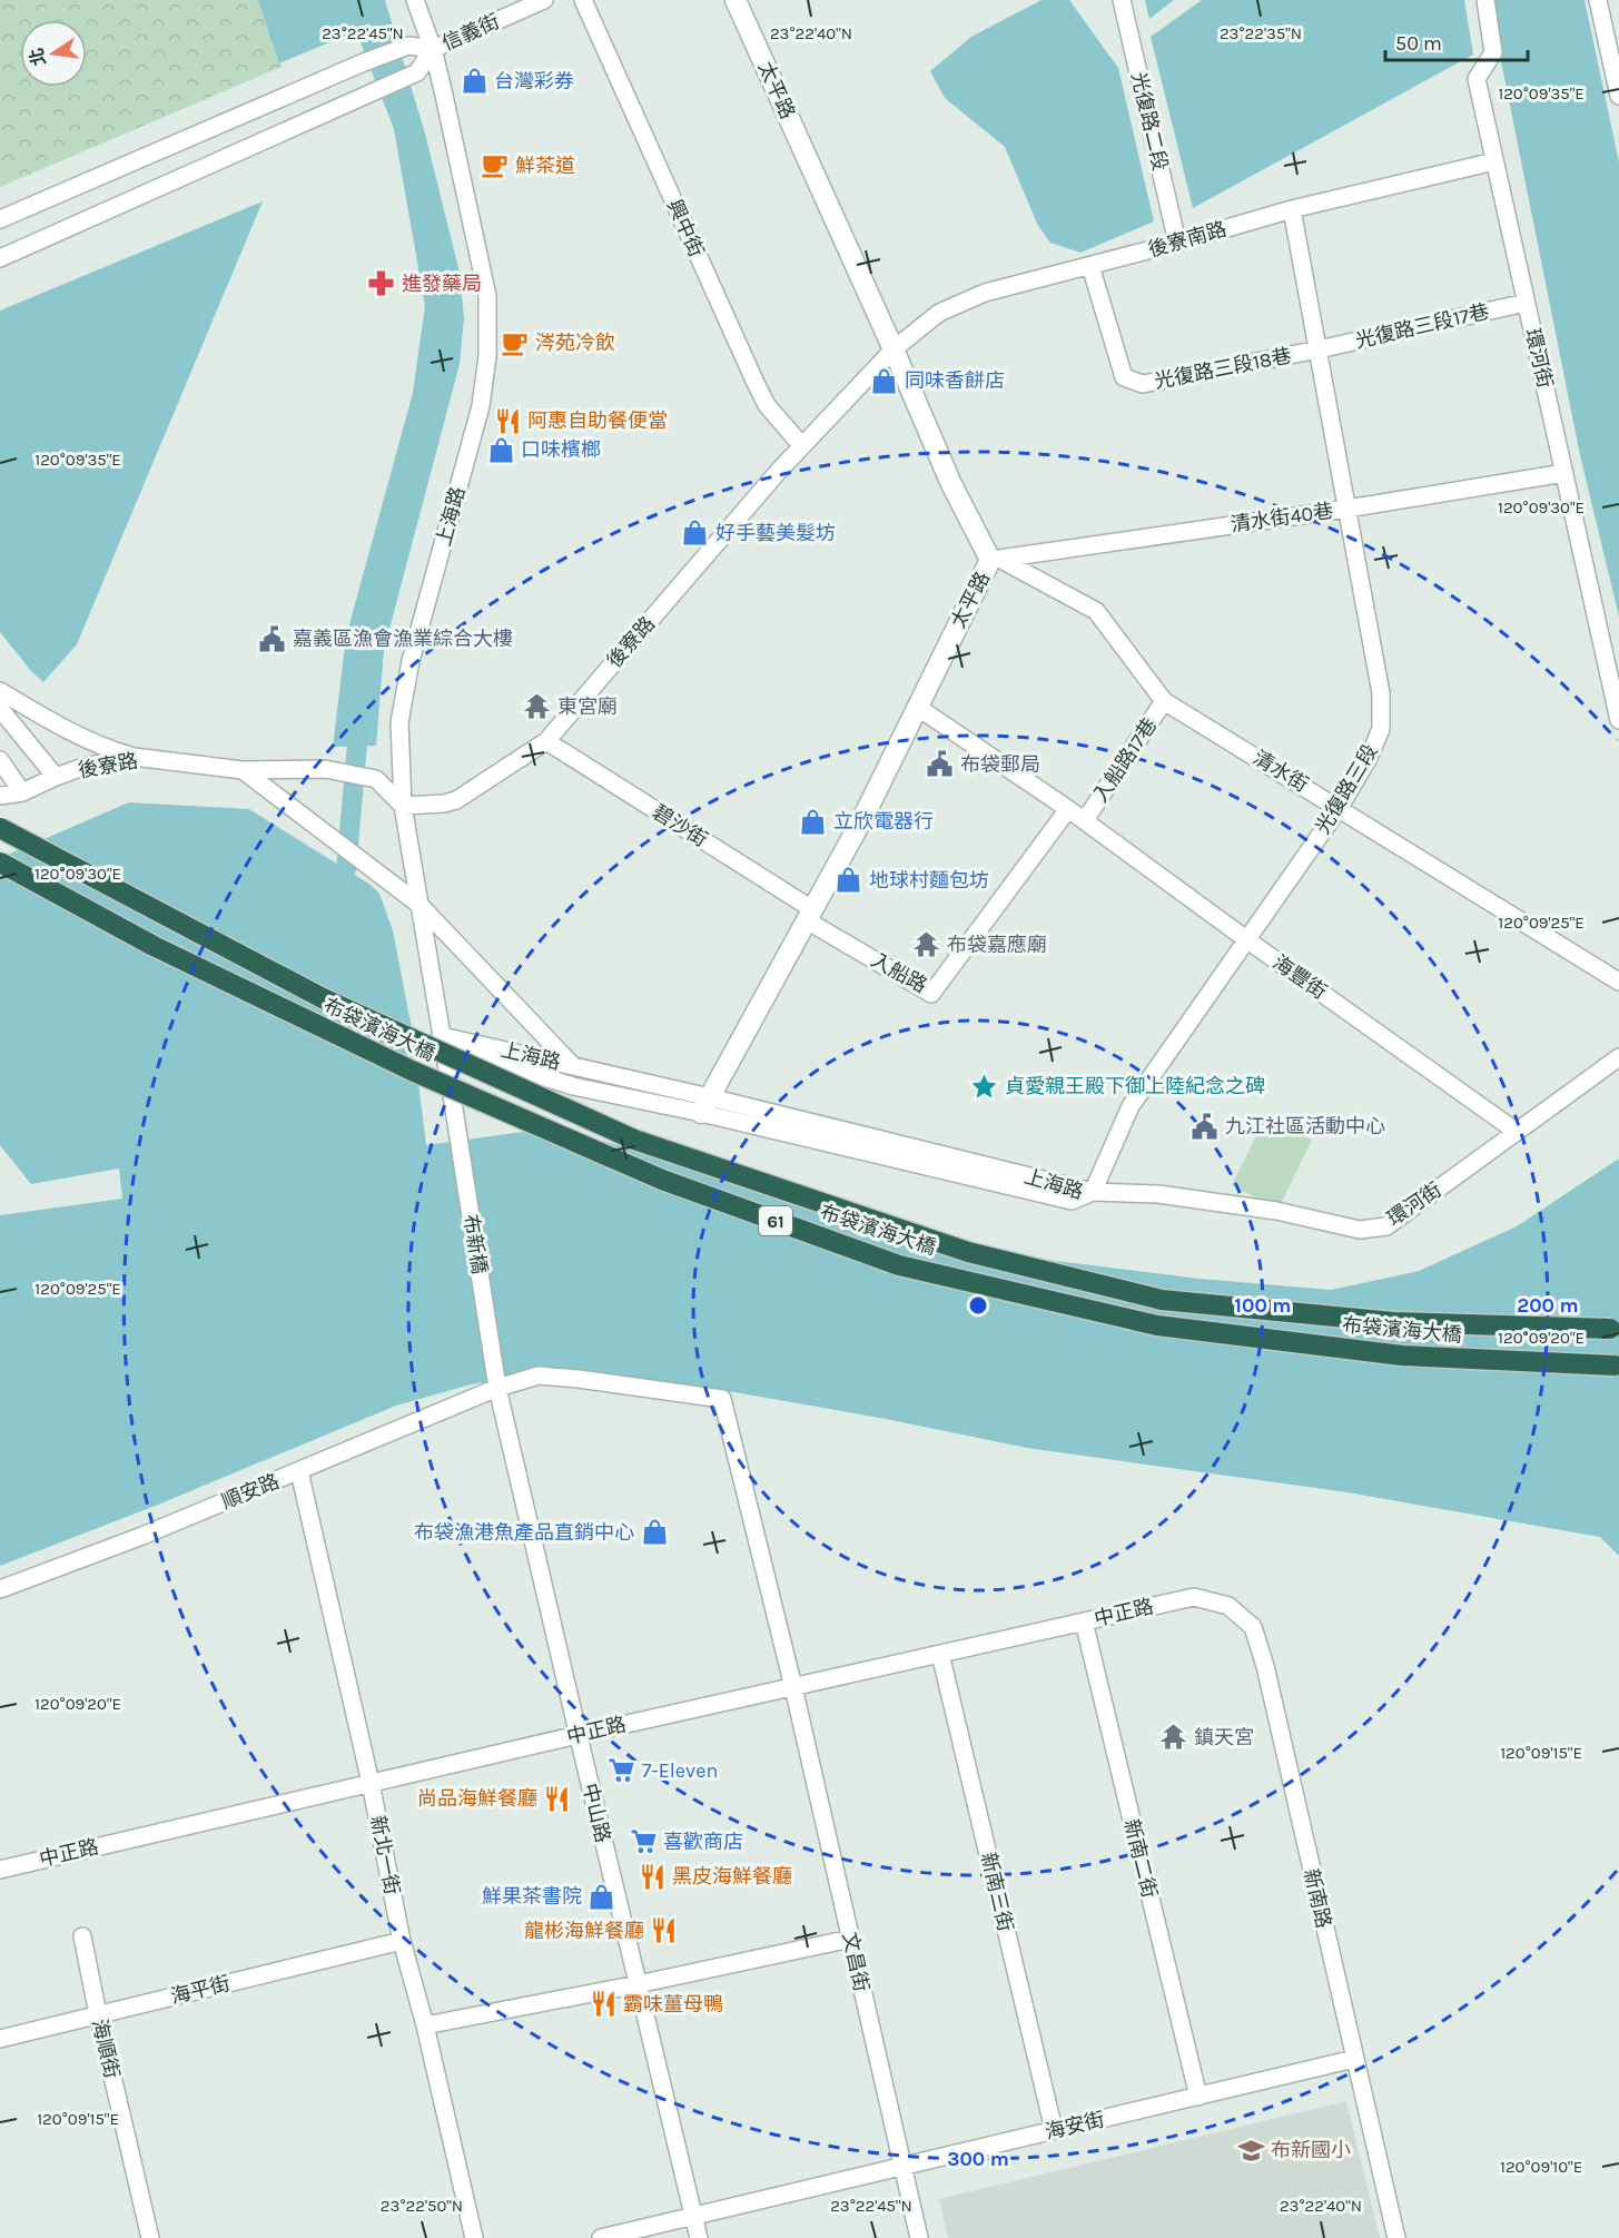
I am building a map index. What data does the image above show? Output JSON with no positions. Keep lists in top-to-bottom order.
{
  "streets": {
    "highway": ["布袋濱海大橋", "61"],
    "main road": ["太平路"],
    "street": [
      "信義街",
      "光復路二段",
      "興中街",
      "後寮南路",
      "光復路三段17巷",
      "環河街",
      "光復路三段18巷",
      "上海路",
      "清水街40巷",
      "後寮路",
      "入船路17巷",
      "清水街",
      "光復路三段",
      "碧沙街",
      "入船路",
      "海豐街",
      "布新橋",
      "順安路",
      "中正路",
      "中山路",
      "新北一街",
      "新南二街",
      "新南三街",
      "新南路",
      "文昌街",
      "海平街",
      "海順街",
      "海安街"
    ]
  },
  "crossings": [
    ["信義街", "上海路"],
    ["太平路", "後寮南路"],
    ["太平路", "上海路"],
    ["太平路", "後寮路"],
    ["太平路", "碧沙街"],
    ["太平路", "入船路"],
    ["光復路二段", "後寮南路"],
    ["興中街", "後寮路"],
    ["後寮南路", "環河街"],
    ["後寮南路", "光復路三段18巷"],
    ["後寮南路", "後寮路"],
    ["後寮南路", "光復路三段"],
    ["光復路三段17巷", "環河街"],
    ["光復路三段17巷", "光復路三段18巷"],
    ["光復路三段17巷", "光復路三段"],
    ["環河街", "上海路"],
    ["環河街", "清水街40巷"],
    ["環河街", "光復路三段"],
    ["環河街", "海豐街"],
    ["光復路三段18巷", "光復路三段"],
    ["上海路", "後寮路"],
    ["上海路", "光復路三段"],
    ["上海路", "布新橋"],
    ["清水街40巷", "清水街"],
    ["清水街40巷", "光復路三段"],
    ["後寮路", "碧沙街"],
    ["入船路17巷", "清水街"],
    ["入船路17巷", "海豐街"],
    ["清水街", "光復路三段"],
    ["光復路三段", "海豐街"],
    ["碧沙街", "入船路"],
    ["布新橋", "順安路"],
    ["布新橋", "中山路"],
    ["順安路", "中正路"],
    ["順安路", "中山路"],
    ["順安路", "新北一街"],
    ["順安路", "文昌街"],
    ["中正路", "中山路"],
    ["中正路", "新北一街"],
    ["中正路", "新南二街"],
    ["中正路", "新南三街"],
    ["中正路", "新南路"],
    ["中正路", "文昌街"],
    ["中山路", "海安街"],
    ["新北一街", "海平街"],
    ["新南二街", "海安街"],
    ["新南三街", "海安街"],
    ["新南路", "海安街"],
    ["文昌街", "海安街"],
    ["海平街", "海順街"]
  ],
  "places": {
    "shop": [
      "台灣彩券",
      "同味香餅店",
      "口味檳榔",
      "好手藝美髮坊",
      "立欣電器行",
      "地球村麵包坊",
      "布袋漁港魚產品直銷中心",
      "鮮果茶書院"
    ],
    "cafe": ["鮮茶道", "涔苑冷飲"],
    "pharmacy": ["進發藥局"],
    "restaurant": [
      "阿惠自助餐便當",
      "尚品海鮮餐廳",
      "黑皮海鮮餐廳",
      "龍彬海鮮餐廳",
      "霸味薑母鴨"
    ],
    "public building": ["嘉義區漁會漁業綜合大樓", "布袋郵局", "九江社區活動中心"],
    "temple": ["東宮廟", "布袋嘉應廟", "鎮天宮"],
    "place": ["貞愛親王殿下御上陸紀念之碑"],
    "supermarket": ["7-Eleven", "喜歡商店"],
    "school or university": ["布新國小"]
  },
  "scale_bar": "50 m",
  "north": "left",
  "coordinates": [
    "23°22'45\"N",
    "23°22'40\"N",
    "23°22'35\"N",
    "120°09'35\"E",
    "120°09'30\"E",
    "120°09'25\"E",
    "120°09'20\"E",
    "120°09'15\"E",
    "120°09'10\"E",
    "23°22'50\"N"
  ],
  "rings": ["100 m", "200 m", "300 m"]
}
